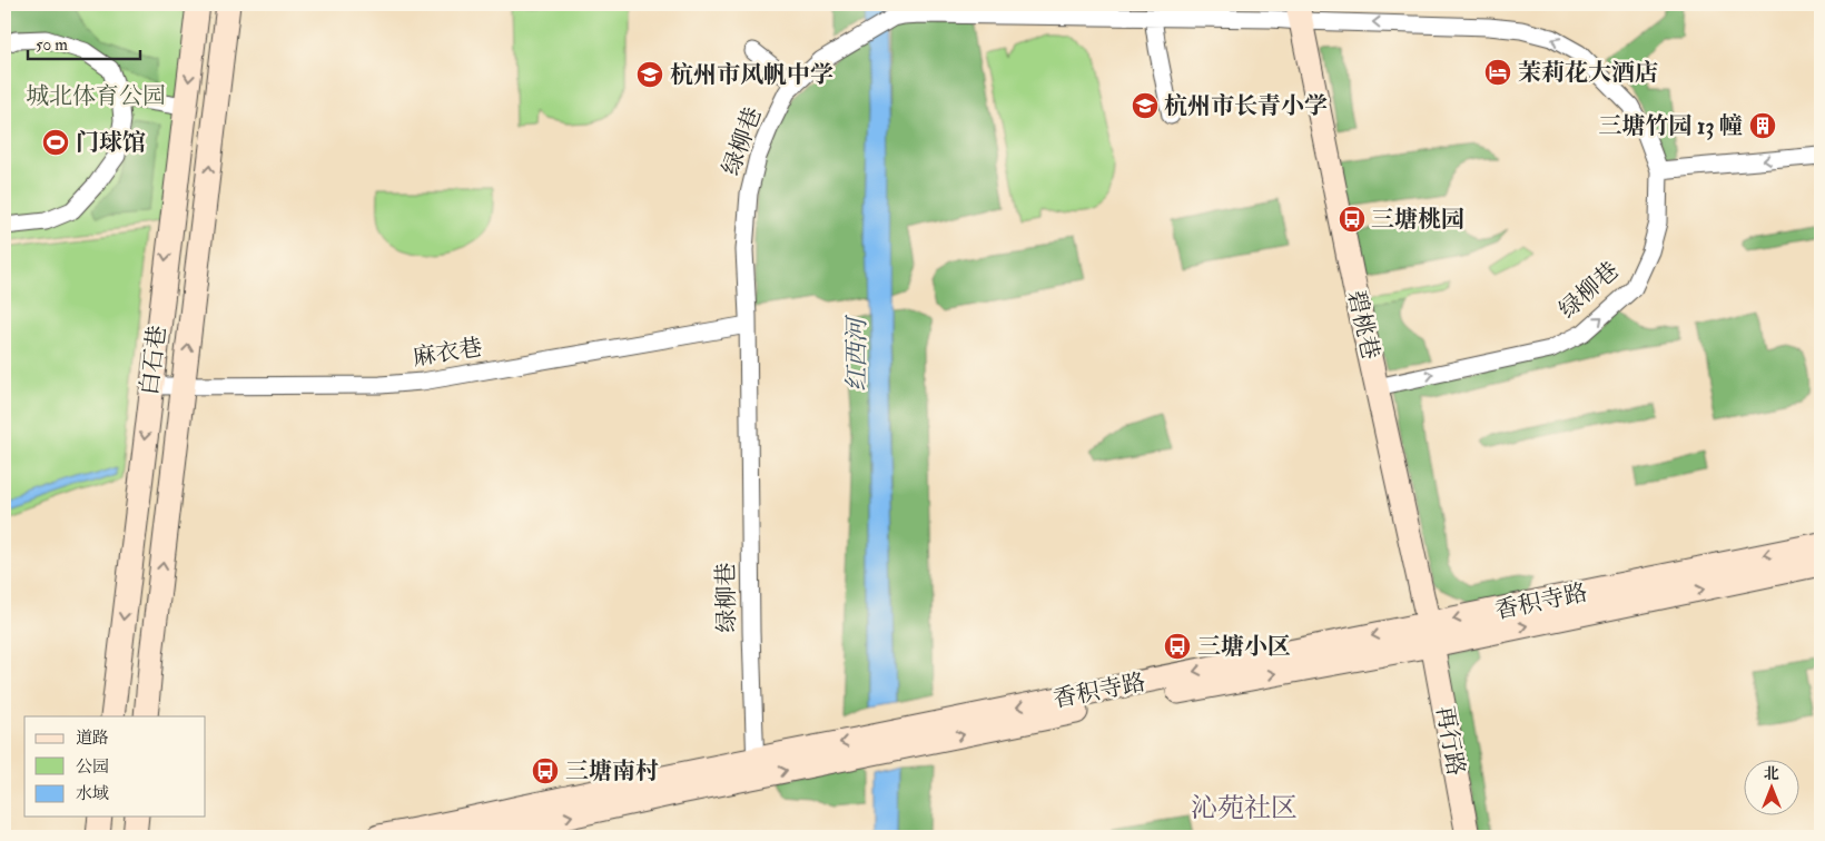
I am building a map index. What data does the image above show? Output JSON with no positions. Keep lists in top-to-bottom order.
{
  "streets": {
    "main road": [
      "碧桃巷",
      "白石巷",
      "香积寺路",
      "再行路"
    ],
    "street": ["绿柳巷", "麻衣巷"]
  },
  "crossings": [
    ["绿柳巷", "碧桃巷"],
    ["绿柳巷", "麻衣巷"],
    ["绿柳巷", "香积寺路"],
    ["碧桃巷", "香积寺路"],
    ["碧桃巷", "再行路"],
    ["麻衣巷", "白石巷"],
    ["香积寺路", "再行路"]
  ],
  "districts": ["沁苑社区"],
  "water": ["红西河"],
  "parks": ["城北体育公园"],
  "places": {
    "hotel": ["茉莉花大酒店"],
    "school or university": ["杭州市风帆中学", "杭州市长青小学"],
    "building": ["三塘竹园 13 幢"],
    "sports": ["门球馆"],
    "bus stop": ["三塘桃园", "三塘小区", "三塘南村"]
  },
  "legend": ["道路", "公园", "水域"],
  "scale_bar": "50 m",
  "north": "top"
}
